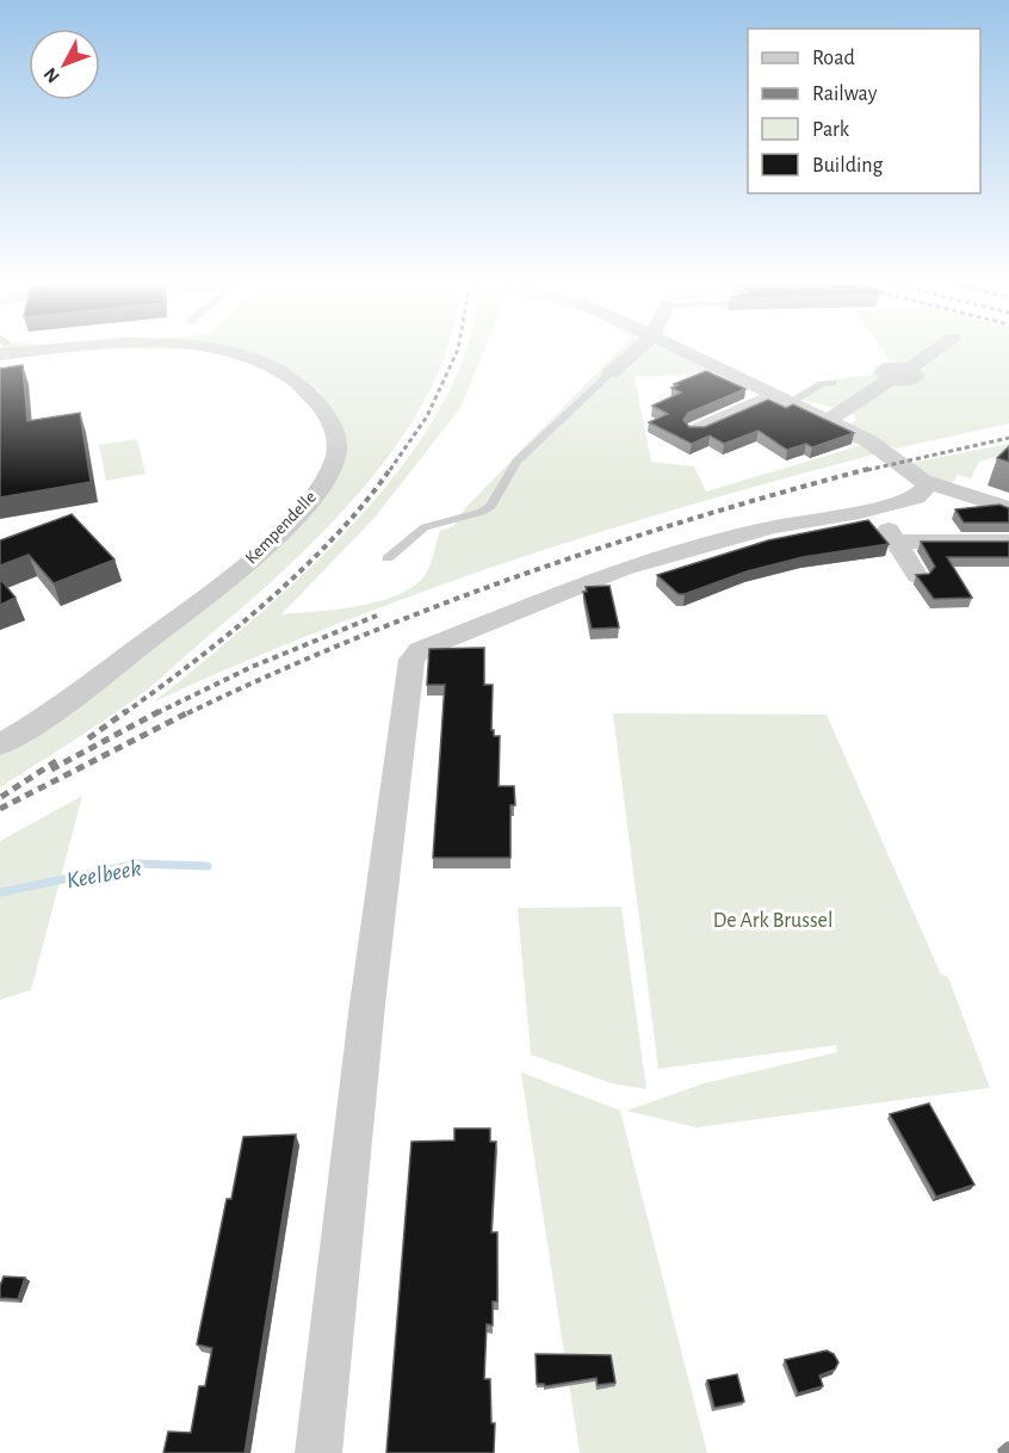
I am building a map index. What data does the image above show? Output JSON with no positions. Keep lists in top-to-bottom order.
{
  "streets": {
    "street": ["Kempendelle"]
  },
  "water": ["Keelbeek"],
  "parks": ["De Ark Brussel"],
  "legend": [
    "Road",
    "Railway",
    "Park",
    "Building"
  ],
  "north": "bottom left"
}
